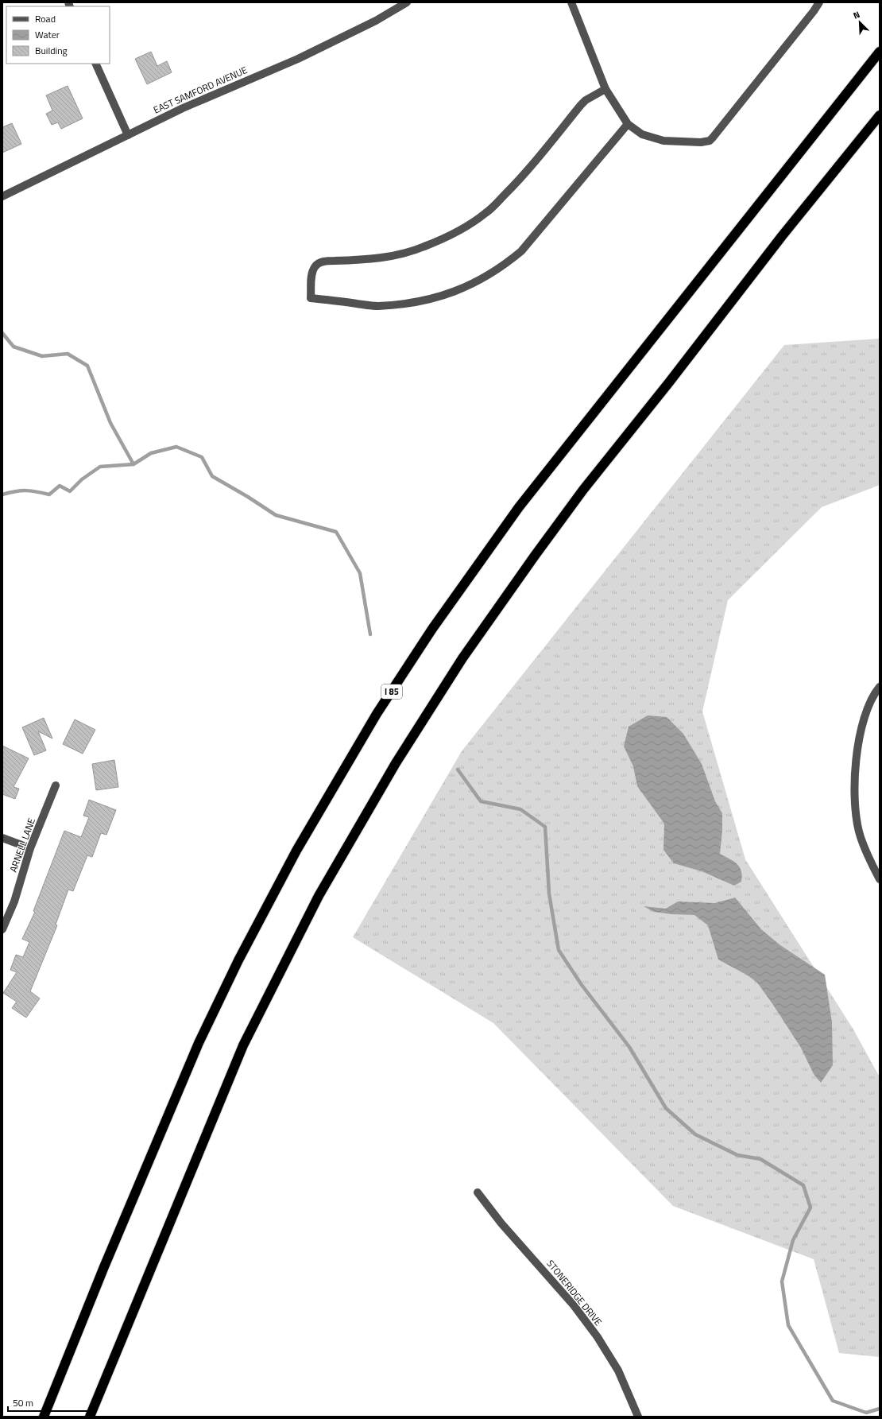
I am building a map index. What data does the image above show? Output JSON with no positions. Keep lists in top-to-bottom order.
{
  "streets": {
    "highway": ["I 85"],
    "street": ["EAST SAMFORD AVENUE", "ARNELL LANE", "STONERIDGE DRIVE"]
  },
  "legend": ["Road", "Water", "Building"],
  "scale_bar": "50 m",
  "north": "top left"
}
